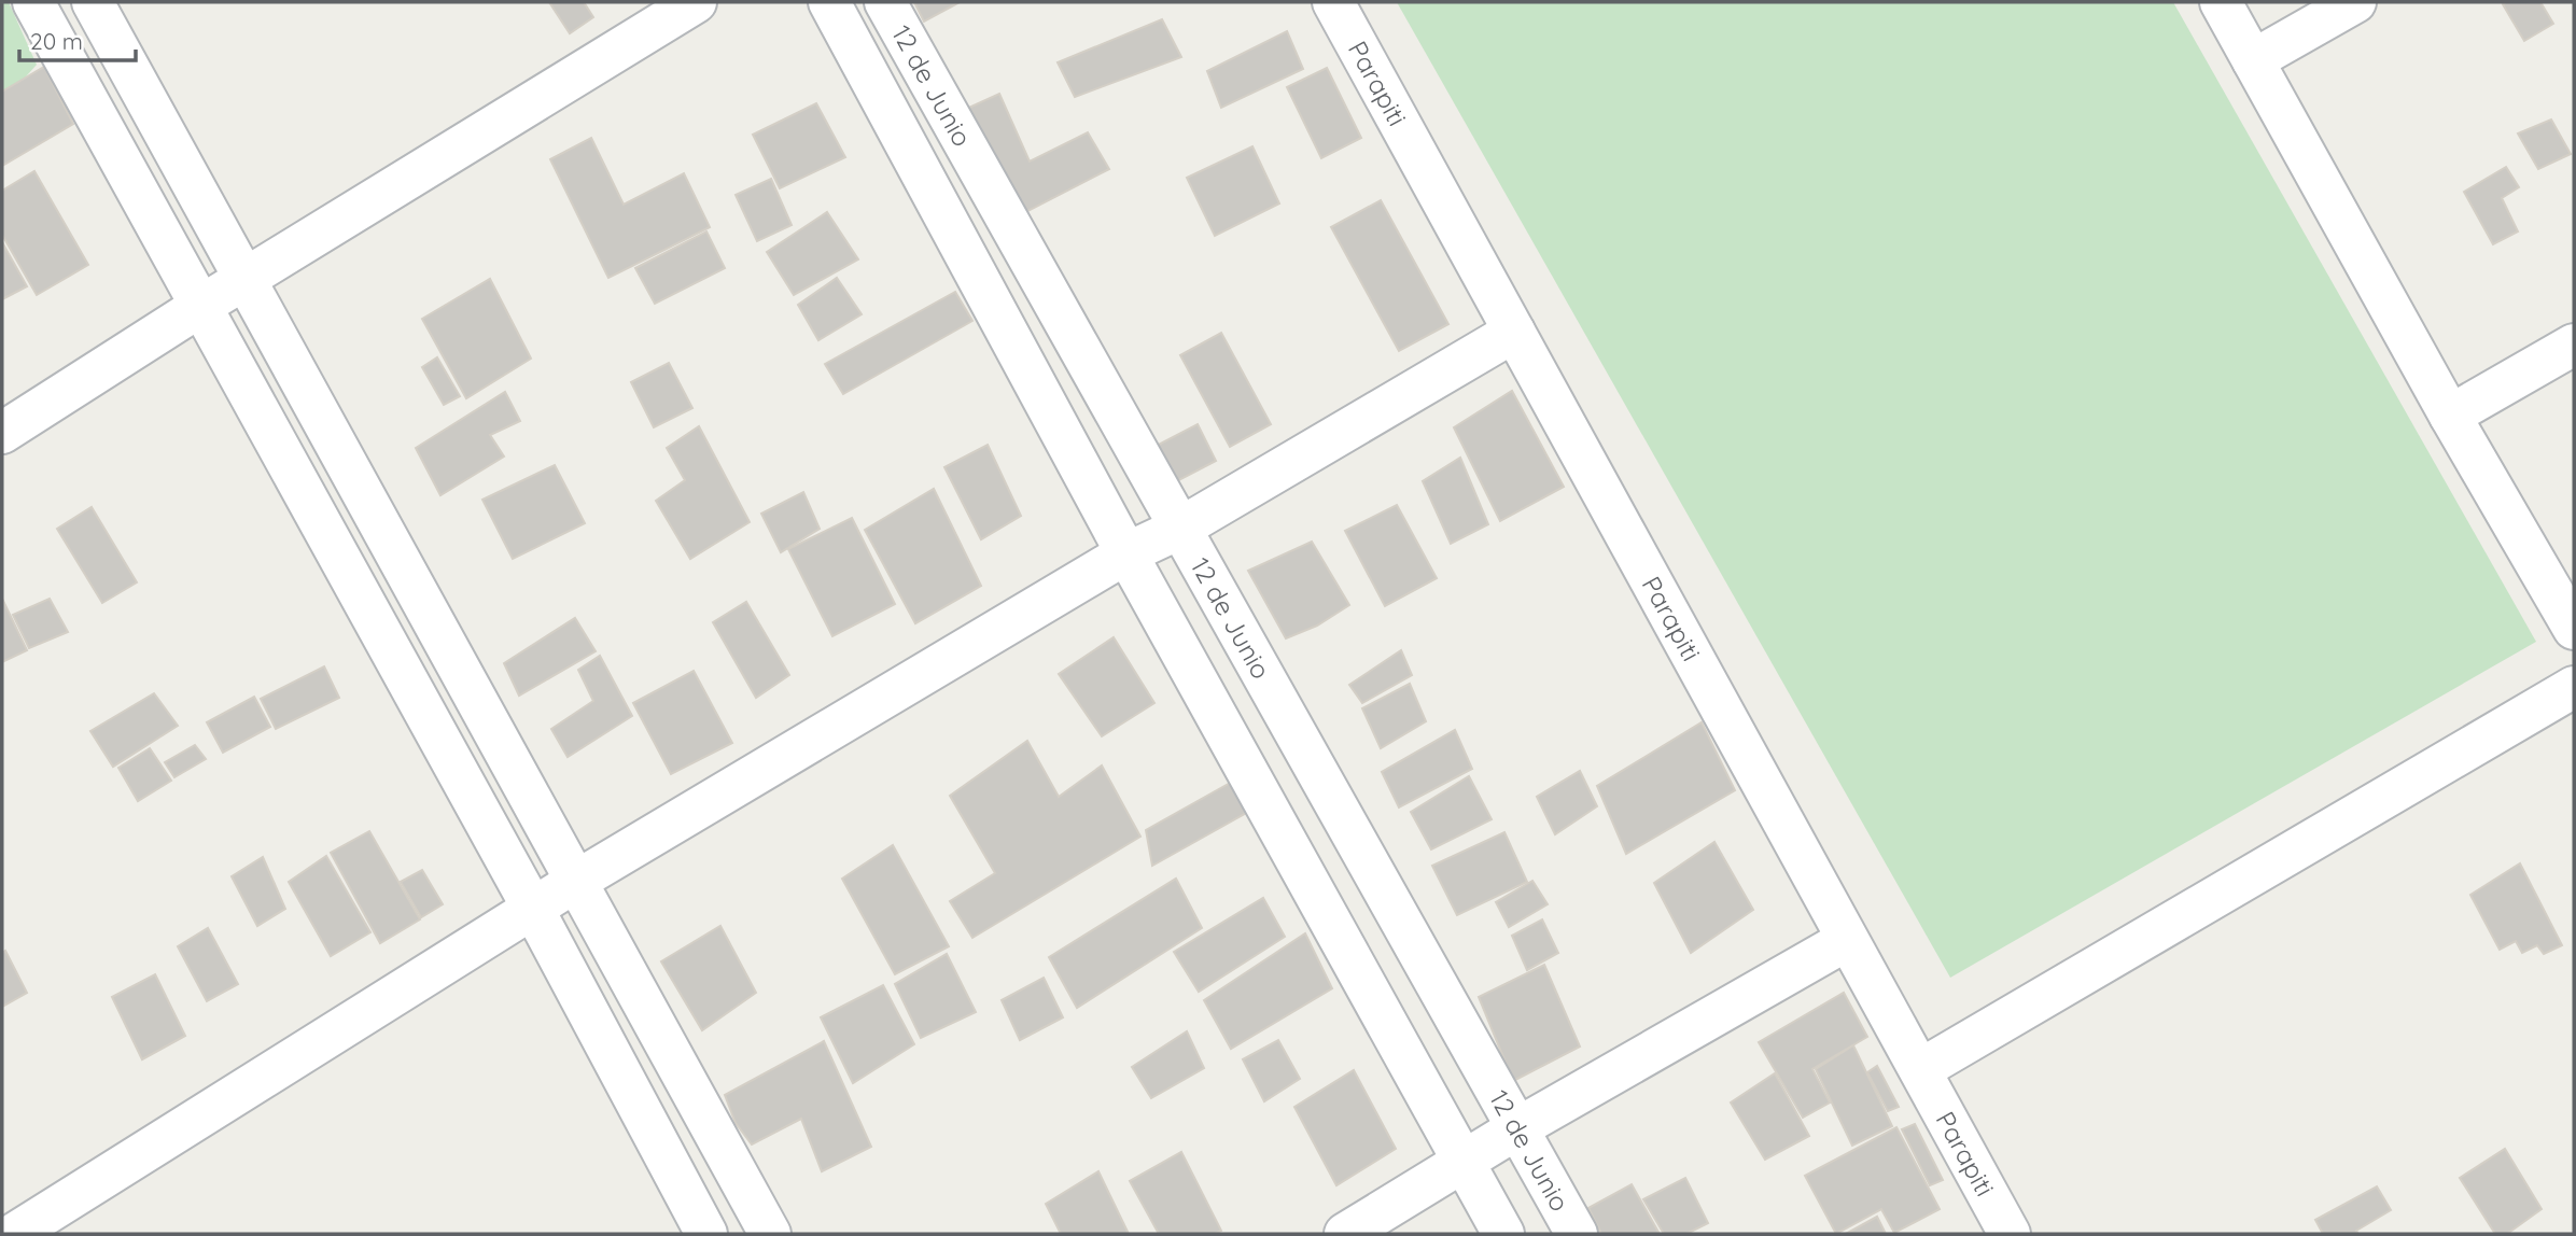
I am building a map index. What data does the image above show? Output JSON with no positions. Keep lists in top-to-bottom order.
{
  "streets": {
    "street": ["Parapiti", "12 de Junio"]
  },
  "scale_bar": "20 m"
}
